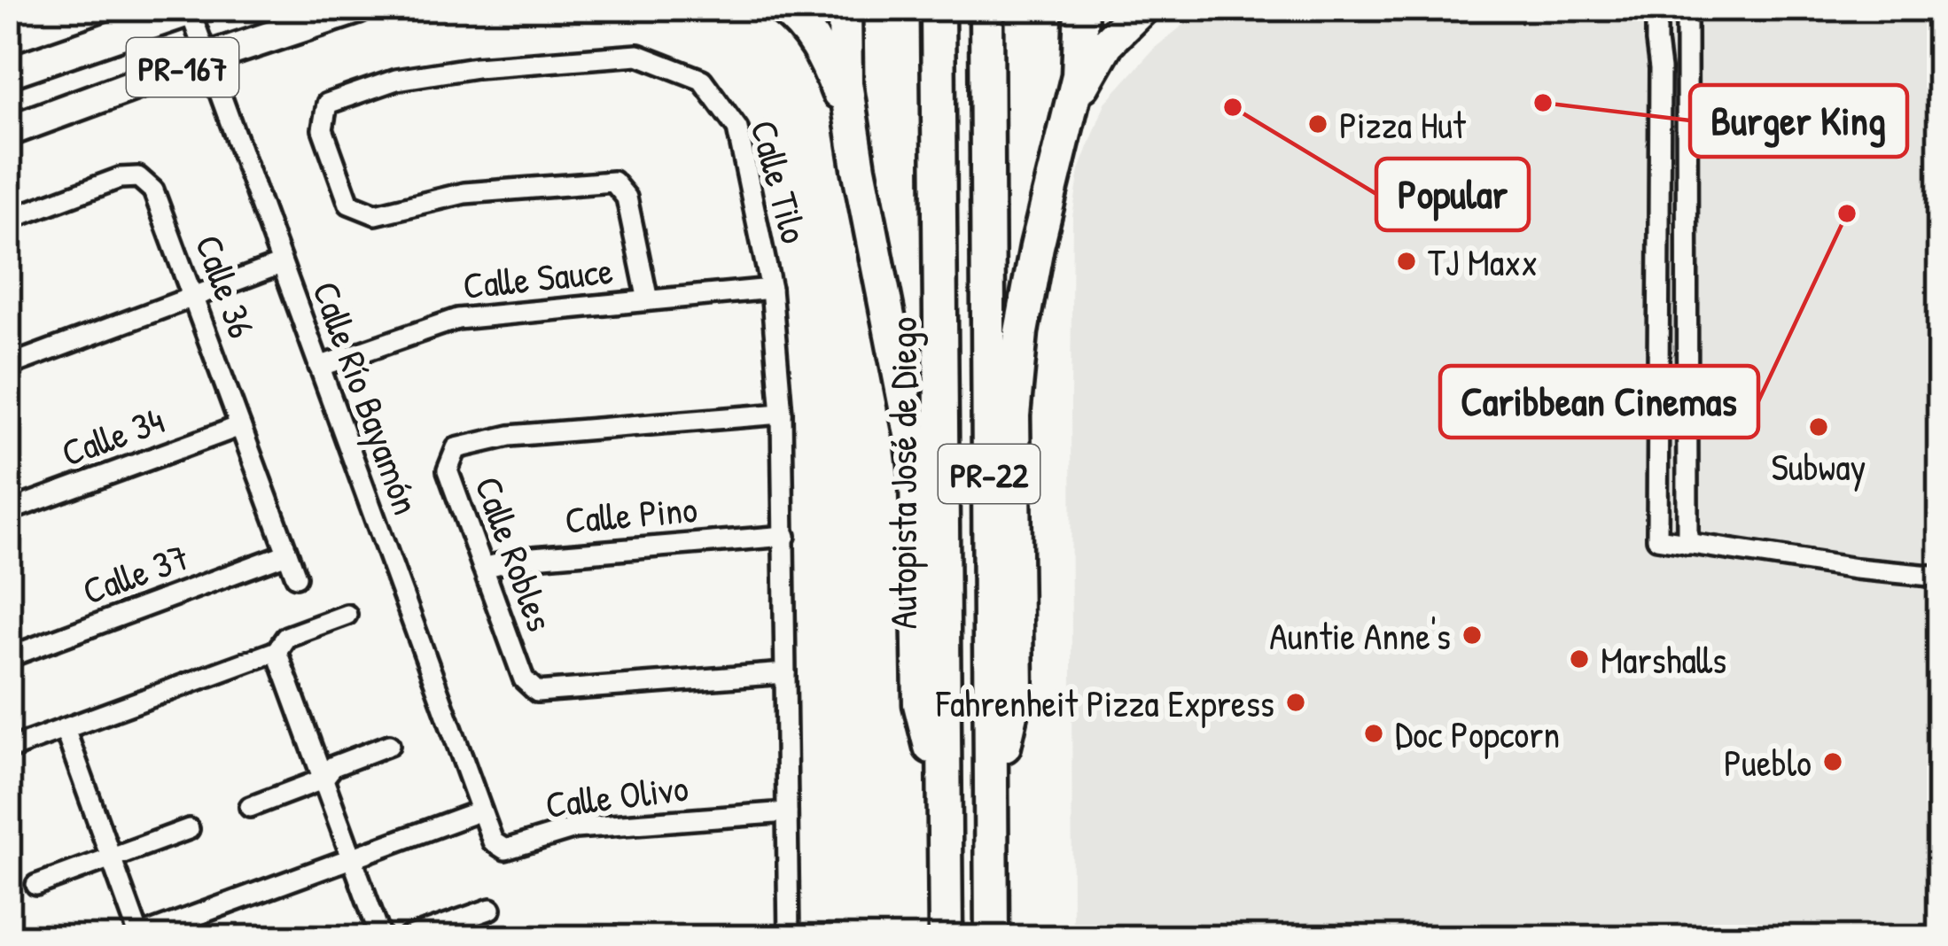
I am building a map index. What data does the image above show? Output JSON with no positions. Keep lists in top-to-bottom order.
{
  "streets": {
    "highway": ["Autopista José de Diego", "PR-22"],
    "main road": ["PR-167"],
    "street": [
      "Calle Tilo",
      "Calle Sauce",
      "Calle 36",
      "Calle Río Bayamón",
      "Calle 34",
      "Calle Pino",
      "Calle Robles",
      "Calle 37",
      "Calle Olivo"
    ]
  },
  "crossings": [
    ["PR-167", "Calle Río Bayamón"],
    ["Calle Tilo", "Calle Sauce"],
    ["Calle Tilo", "Calle Pino"],
    ["Calle Tilo", "Calle Robles"],
    ["Calle Tilo", "Calle Olivo"],
    ["Calle Sauce", "Calle Río Bayamón"],
    ["Calle 36", "Calle 34"],
    ["Calle 36", "Calle 37"],
    ["Calle Río Bayamón", "Calle Olivo"],
    ["Autopista José de Diego", "PR-22"],
    ["Calle Pino", "Calle Robles"]
  ],
  "places": [
    "Burger King",
    "Popular",
    "Pizza Hut",
    "Caribbean Cinemas",
    "TJ Maxx",
    "Subway",
    "Auntie Anne's",
    "Marshalls",
    "Fahrenheit Pizza Express",
    "Doc Popcorn",
    "Pueblo"
  ]
}
